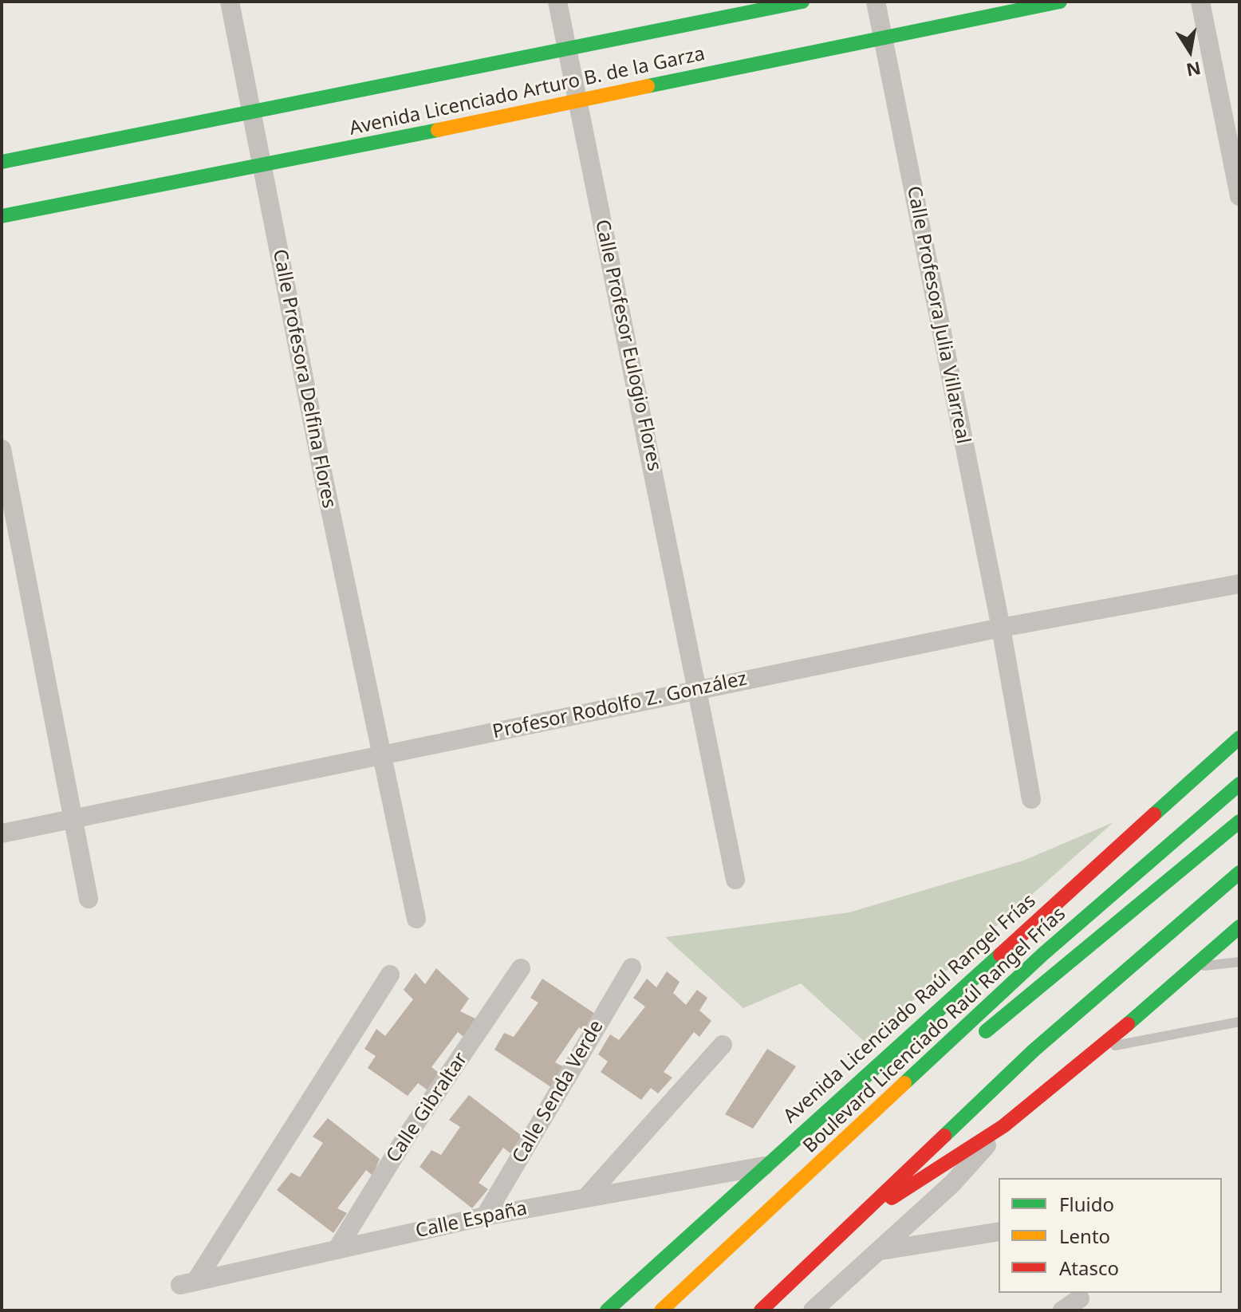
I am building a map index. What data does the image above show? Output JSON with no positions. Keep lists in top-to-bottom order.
{
  "streets": {
    "street": [
      "Avenida Licenciado Arturo B. de la Garza",
      "Calle Profesora Julia Villarreal",
      "Calle Profesor Eulogio Flores",
      "Calle Profesora Delfina Flores",
      "Profesor Rodolfo Z. González",
      "Avenida Licenciado Raúl Rangel Frías",
      "Boulevard Licenciado Raúl Rangel Frías",
      "Calle Senda Verde",
      "Calle Gibraltar",
      "Calle España"
    ]
  },
  "crossings": [
    ["Avenida Licenciado Arturo B. de la Garza", "Calle Profesora Julia Villarreal"],
    ["Avenida Licenciado Arturo B. de la Garza", "Calle Profesor Eulogio Flores"],
    ["Avenida Licenciado Arturo B. de la Garza", "Calle Profesora Delfina Flores"],
    ["Calle Profesora Julia Villarreal", "Profesor Rodolfo Z. González"],
    ["Calle Profesor Eulogio Flores", "Profesor Rodolfo Z. González"],
    ["Calle Profesora Delfina Flores", "Profesor Rodolfo Z. González"],
    ["Avenida Licenciado Raúl Rangel Frías", "Calle España"],
    ["Calle Senda Verde", "Calle España"],
    ["Calle Gibraltar", "Calle España"]
  ],
  "legend": ["Fluido", "Lento", "Atasco"],
  "north": "bottom"
}
